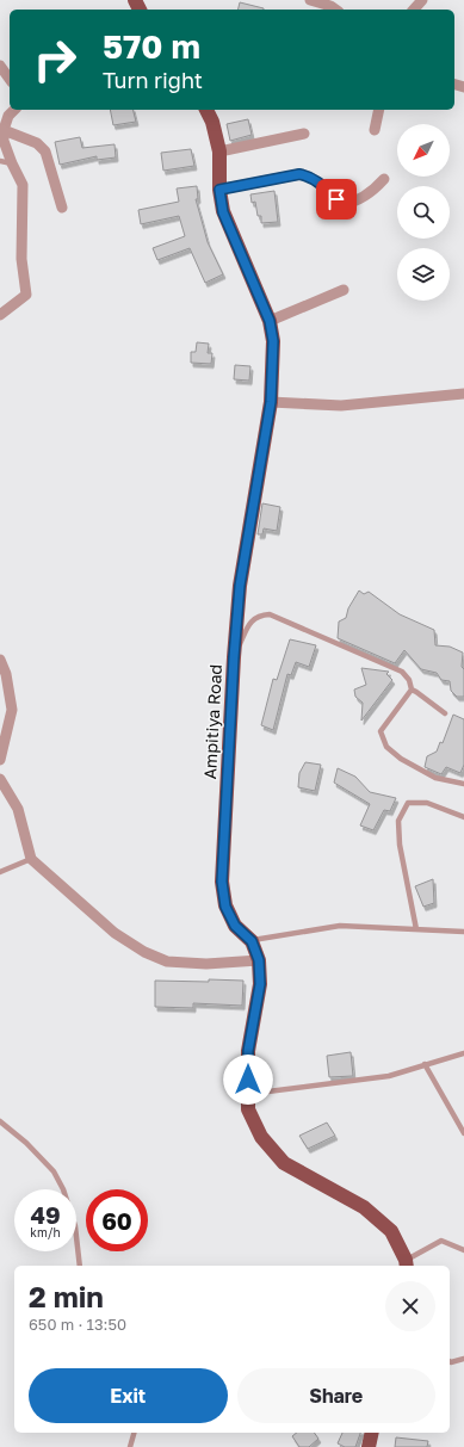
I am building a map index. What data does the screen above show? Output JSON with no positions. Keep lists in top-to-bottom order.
{
  "streets": {
    "main road": ["Ampitiya Road"]
  },
  "north": "bottom left",
  "page": {
    "turn": ["570 m", "Turn right"],
    "speed": "49 km/h",
    "limit": "60",
    "heading": ["2 min", "650 m · 13:50"],
    "buttons": ["Exit", "Share"]
  }
}
